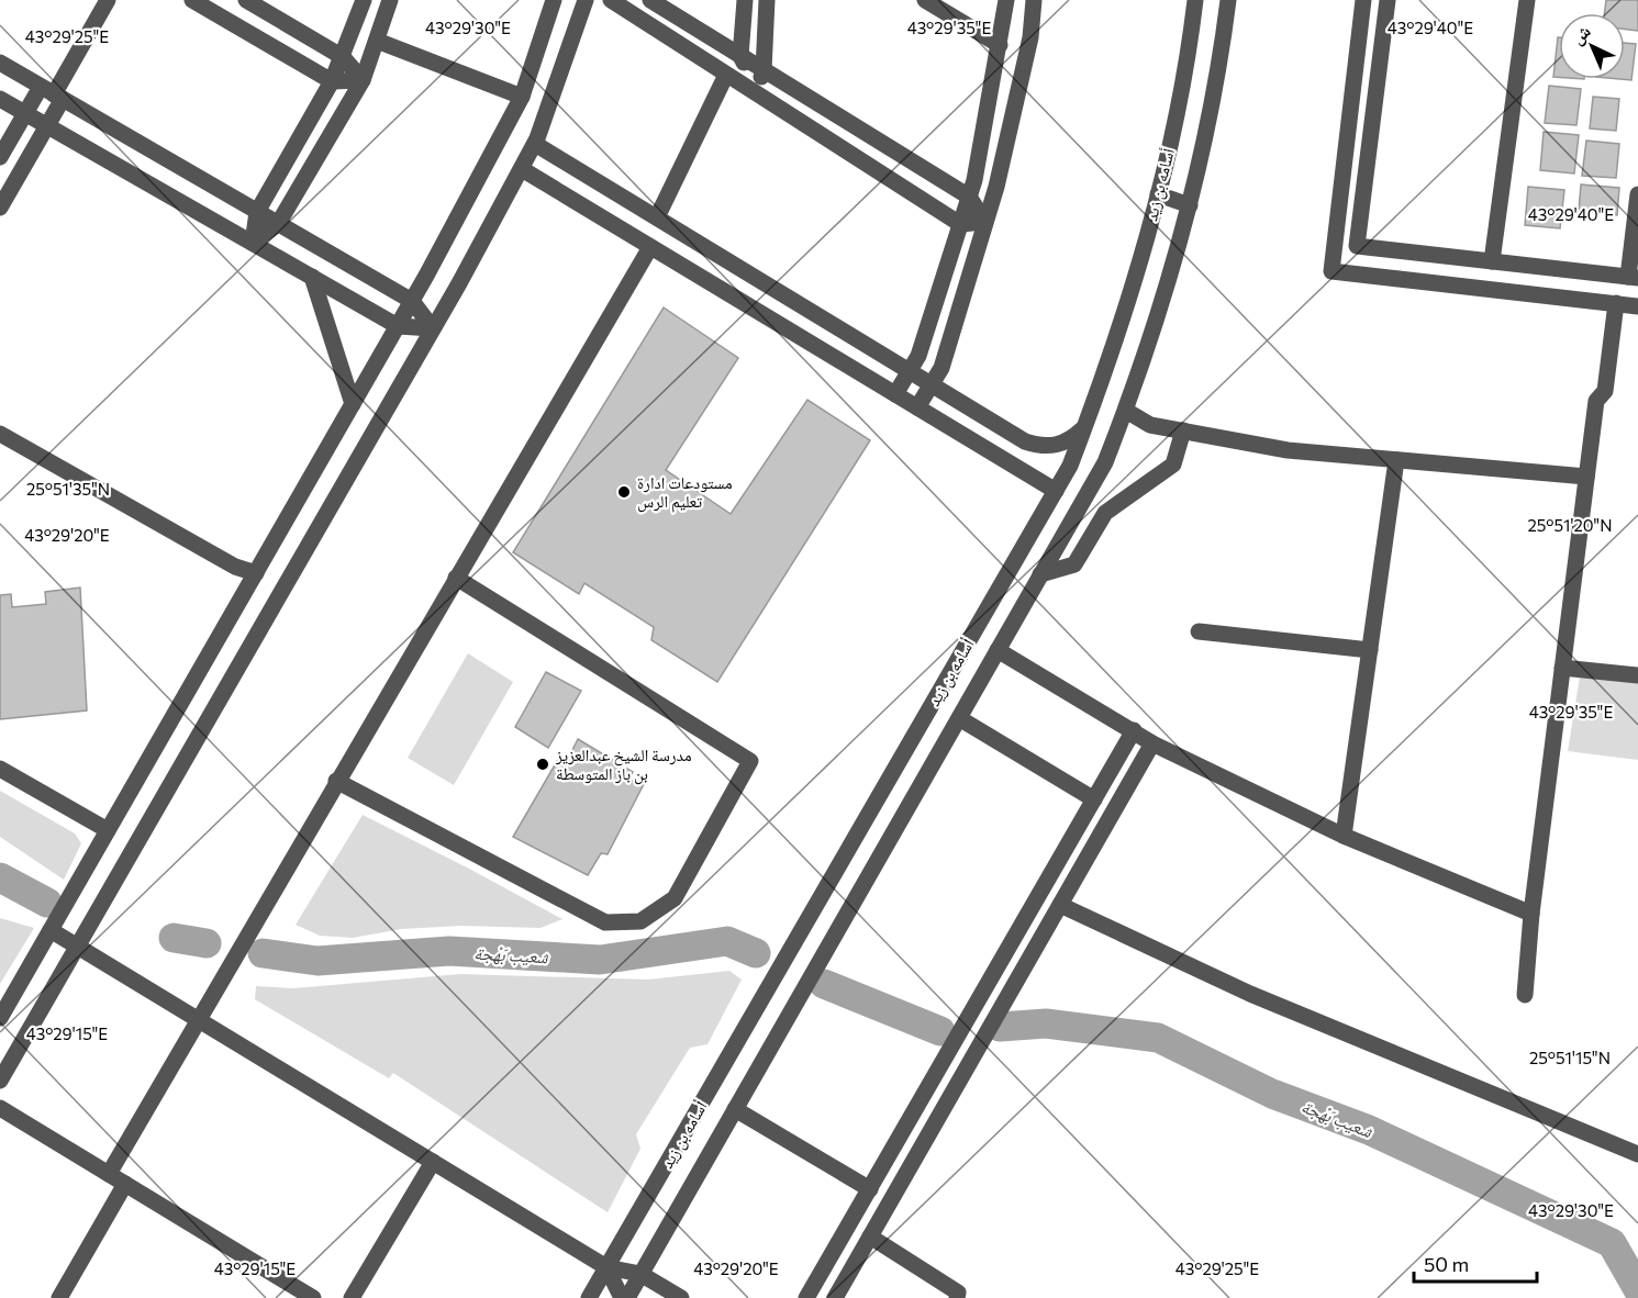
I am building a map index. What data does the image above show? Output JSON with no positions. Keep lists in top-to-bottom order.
{
  "streets": {
    "street": ["أسامه بن زيد"]
  },
  "water": ["شعيب بَهْجة"],
  "places": ["مستودعات ادارة تعليم الرس", "مدرسة الشيخ عبدالعزيز بن باز المتوسطة"],
  "scale_bar": "50 m",
  "north": "top left",
  "coordinates": [
    "43°29'30\"E",
    "43°29'35\"E",
    "43°29'40\"E",
    "43°29'25\"E",
    "25°51'35\"N",
    "25°51'20\"N",
    "43°29'20\"E",
    "43°29'15\"E",
    "25°51'15\"N"
  ]
}
